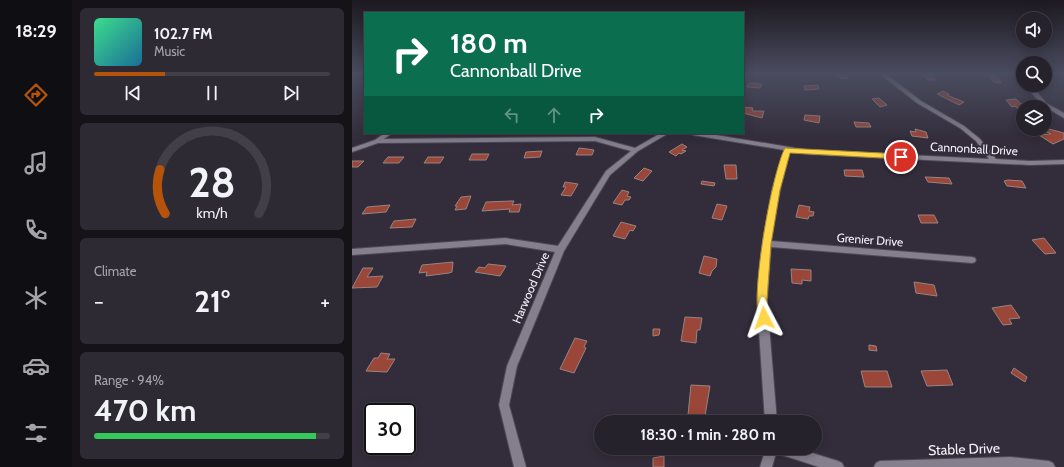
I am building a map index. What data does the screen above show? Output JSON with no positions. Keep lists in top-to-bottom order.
{
  "streets": {
    "street": [
      "Cannonball Drive",
      "Grenier Drive",
      "Harwood Drive",
      "Stable Drive"
    ]
  },
  "page": {
    "tabs": "18:29",
    "turn": ["180 m", "Cannonball Drive"],
    "song": ["102.7 FM", "Music"],
    "tile": [
      "Climate",
      ["Range · 94%", "470 km"]
    ],
    "heat": ["−", "21°", "+"],
    "limit": "30",
    "trip": "18:30 · 1 min · 280 m",
    "gauge": ["28", "km/h"]
  }
}
